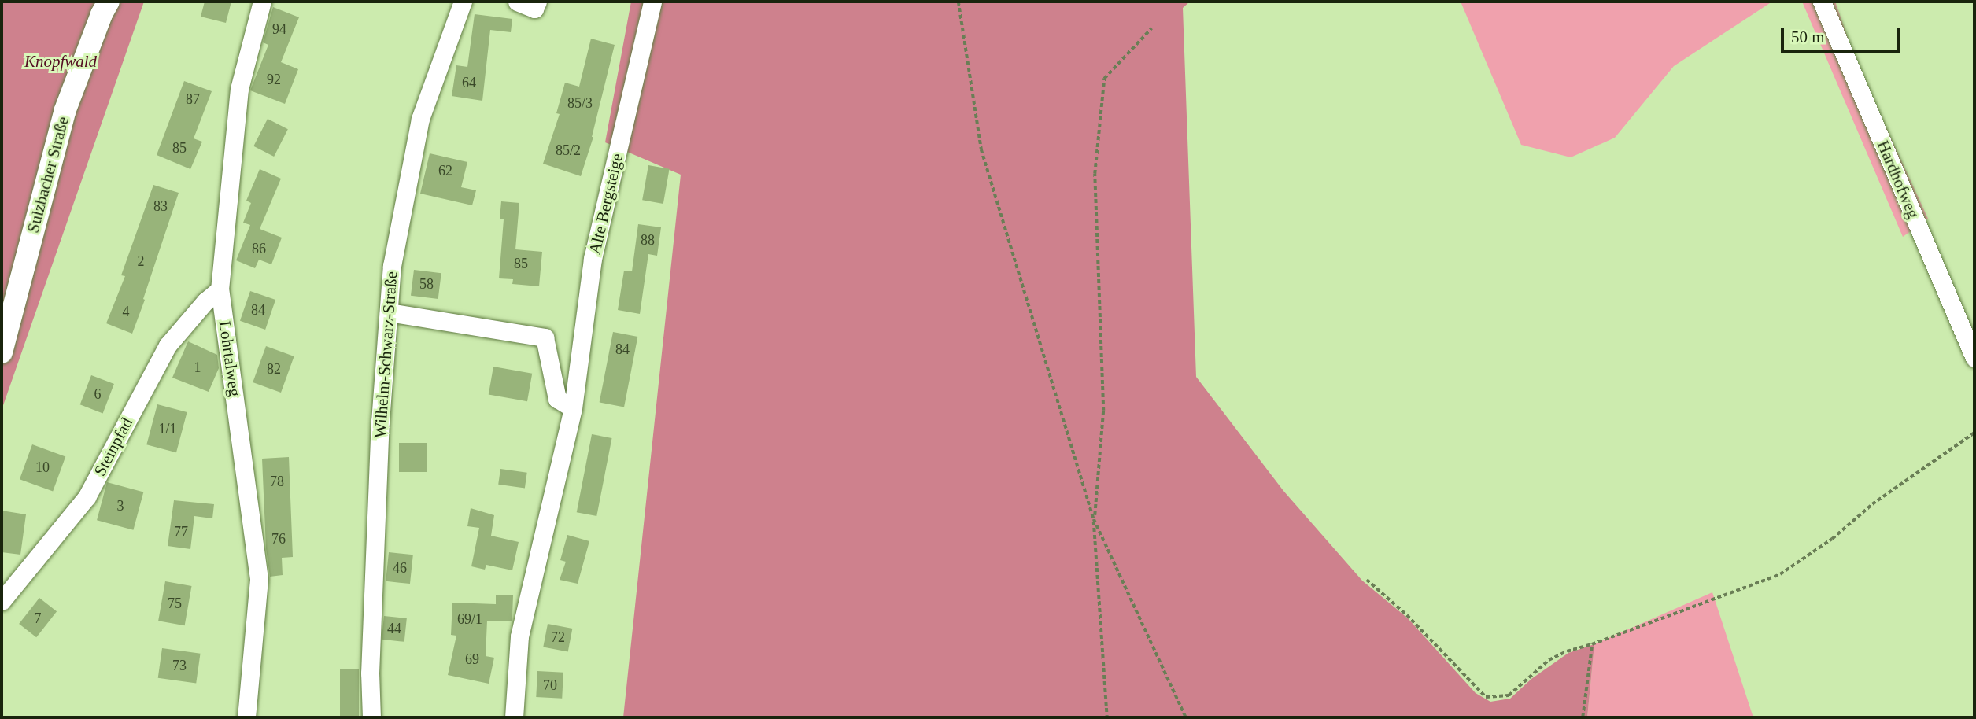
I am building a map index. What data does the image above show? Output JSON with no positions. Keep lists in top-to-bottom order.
{
  "streets": {
    "main road": ["Sulzbacher Straße"],
    "street": [
      "Hardhofweg",
      "Alte Bergsteige",
      "Wilhelm-Schwarz-Straße",
      "Lohrtalweg",
      "Steinpfad"
    ]
  },
  "crossings": [
    ["Lohrtalweg", "Steinpfad"]
  ],
  "parks": ["Knopfwald"],
  "house_numbers": [
    "94",
    "92",
    "64",
    "87",
    "85/3",
    "85",
    "85/2",
    "62",
    "83",
    "88",
    "86",
    "2",
    "85",
    "58",
    "84",
    "4",
    "84",
    "1",
    "82",
    "6",
    "1/1",
    "10",
    "78",
    "3",
    "77",
    "76",
    "46",
    "75",
    "7",
    "69/1",
    "44",
    "72",
    "69",
    "73",
    "70"
  ],
  "scale_bar": "50 m"
}
